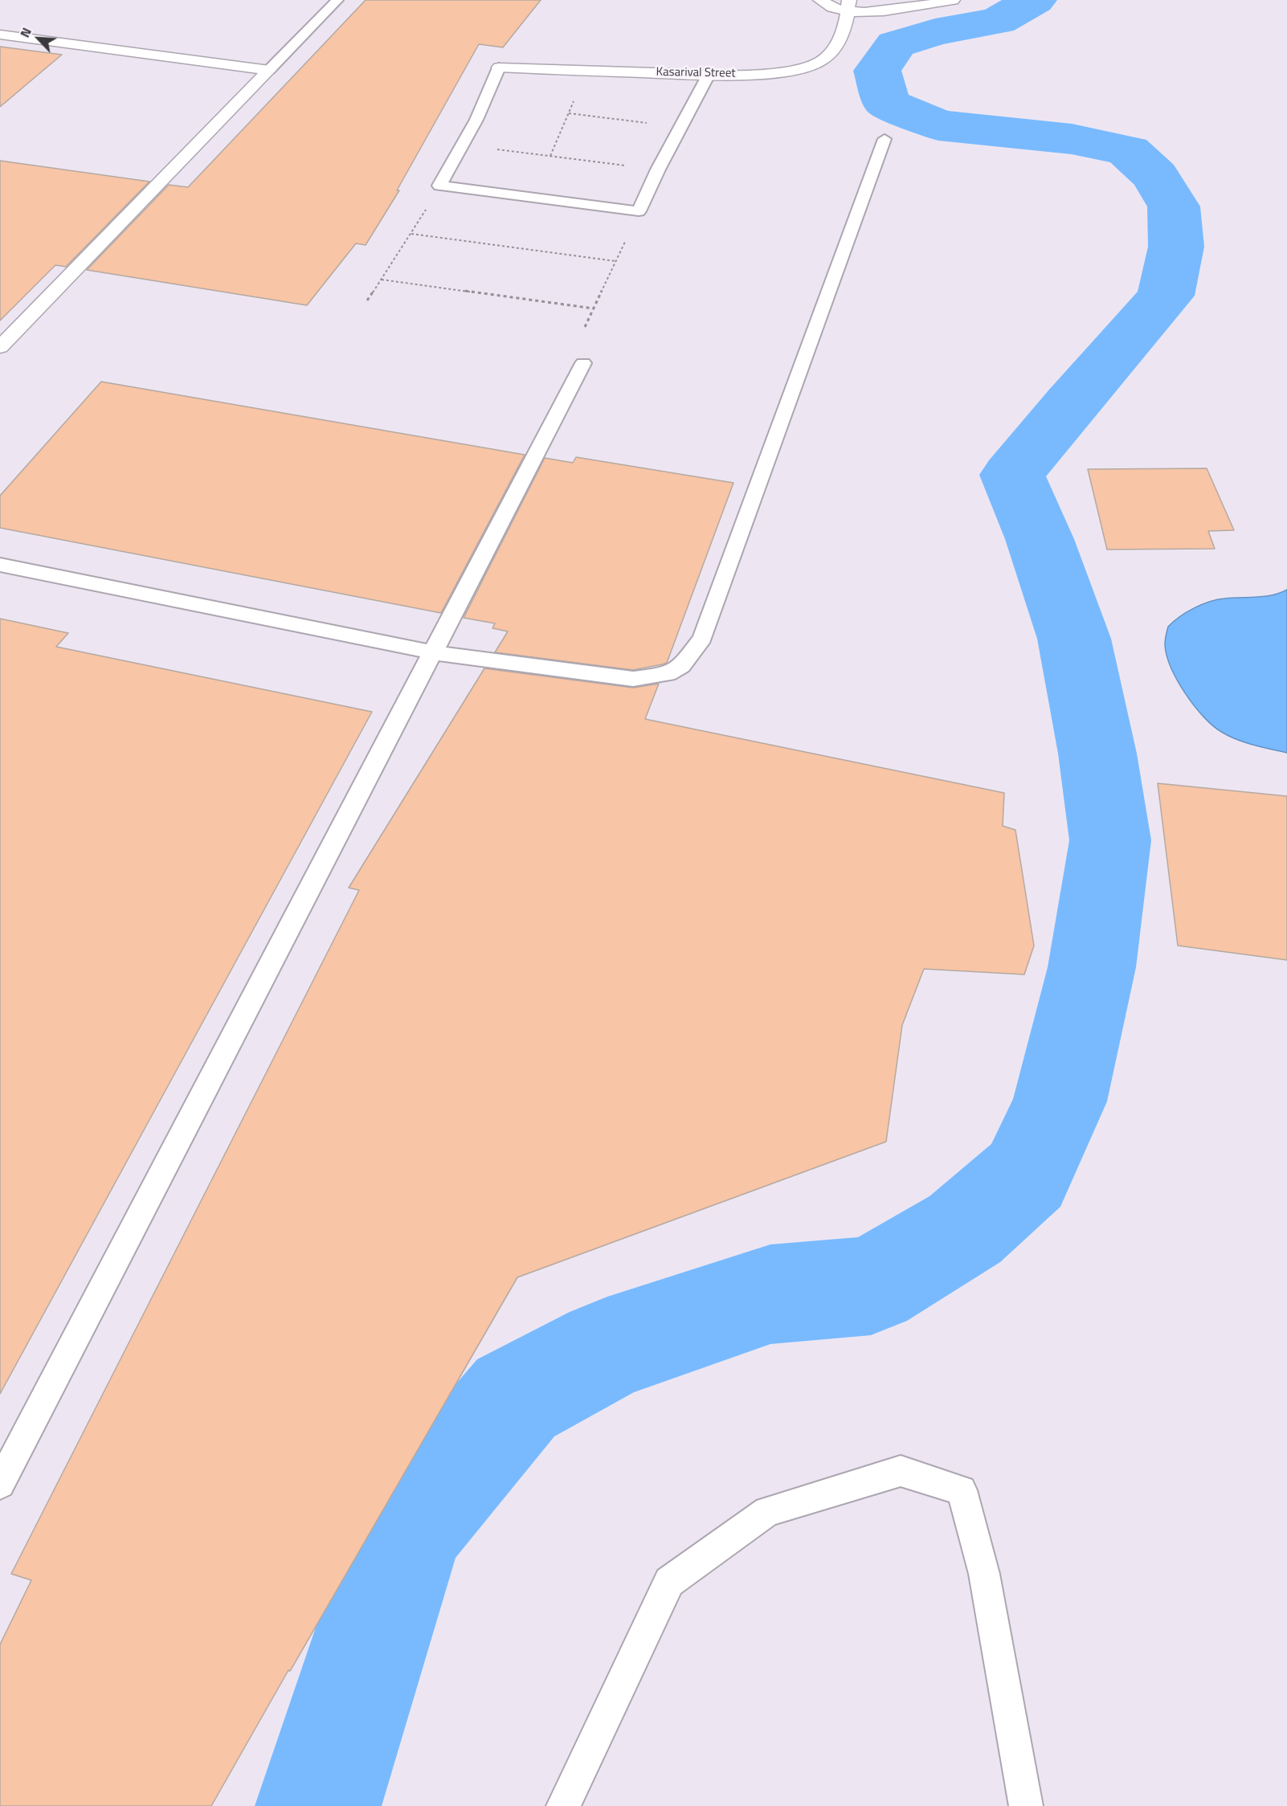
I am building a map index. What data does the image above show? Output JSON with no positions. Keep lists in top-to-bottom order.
{
  "streets": {
    "street": ["Kasarival Street"]
  },
  "north": "top left"
}
